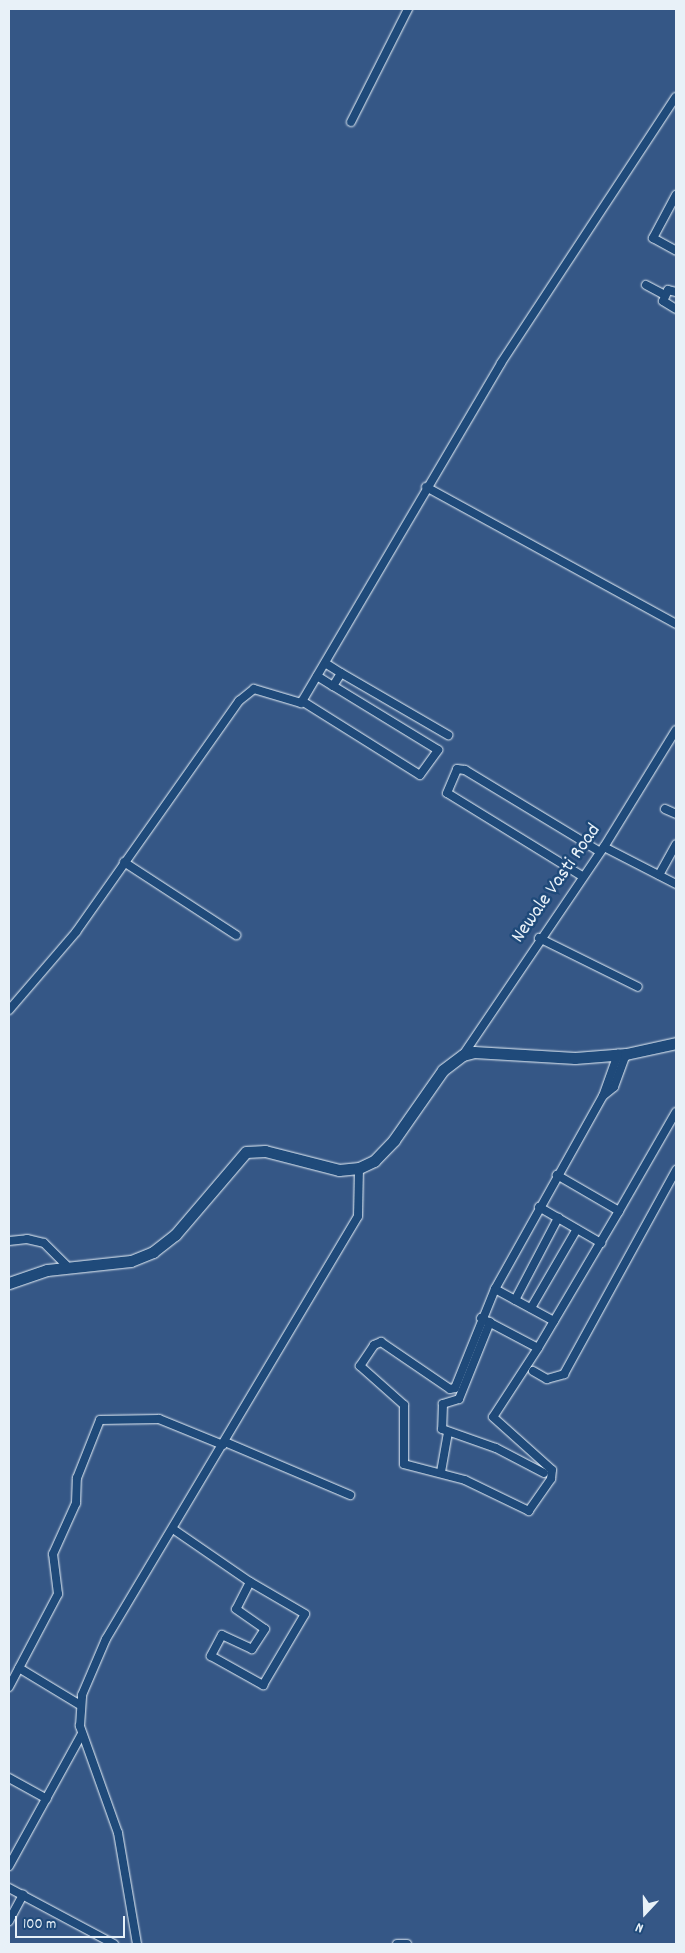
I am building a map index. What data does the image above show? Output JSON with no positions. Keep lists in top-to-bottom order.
{
  "streets": {
    "street": ["Newale Vasti Road"]
  },
  "scale_bar": "100 m",
  "north": "bottom"
}
